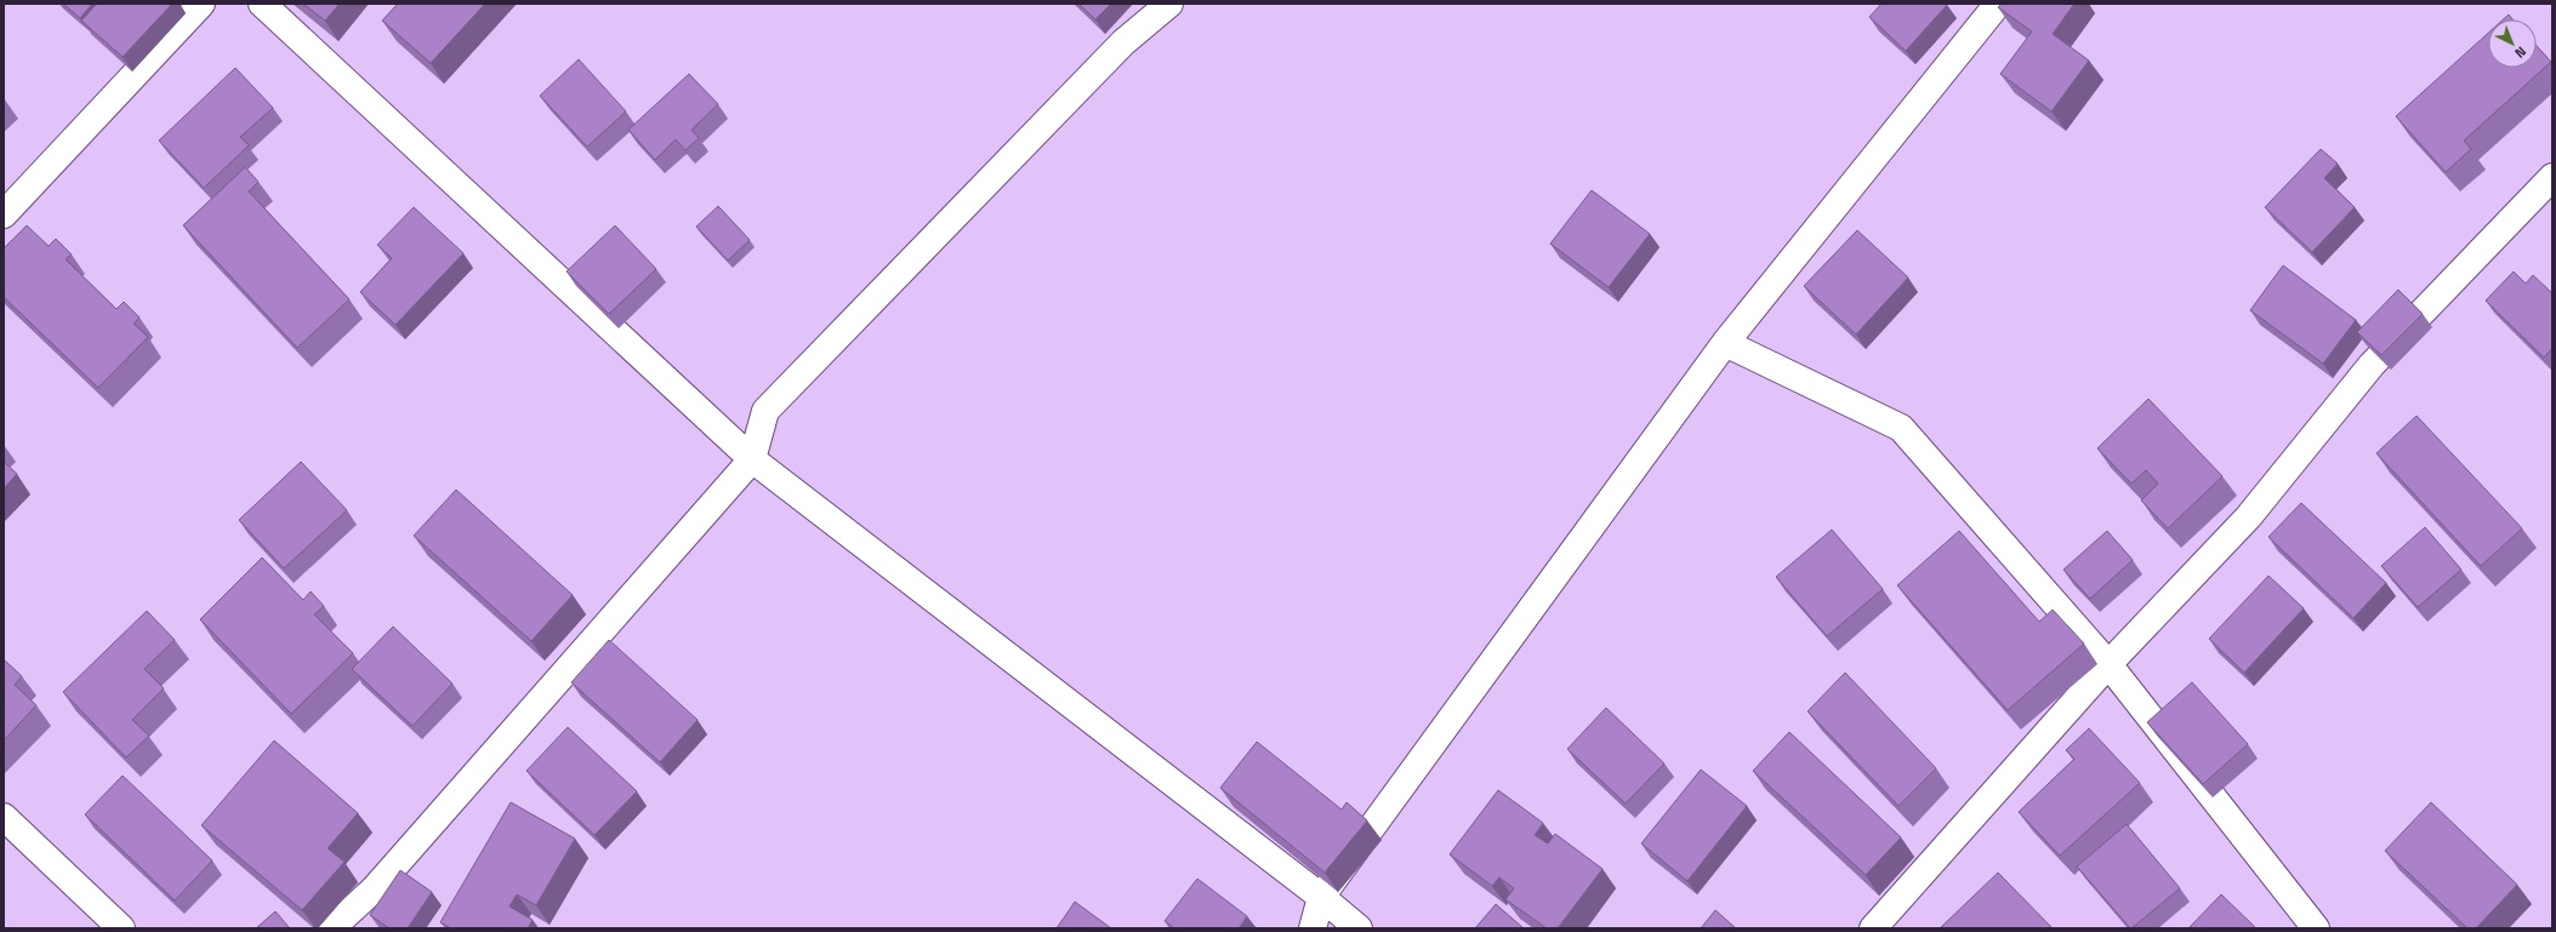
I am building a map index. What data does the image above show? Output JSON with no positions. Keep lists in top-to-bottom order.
{
  "north": "bottom right"
}
